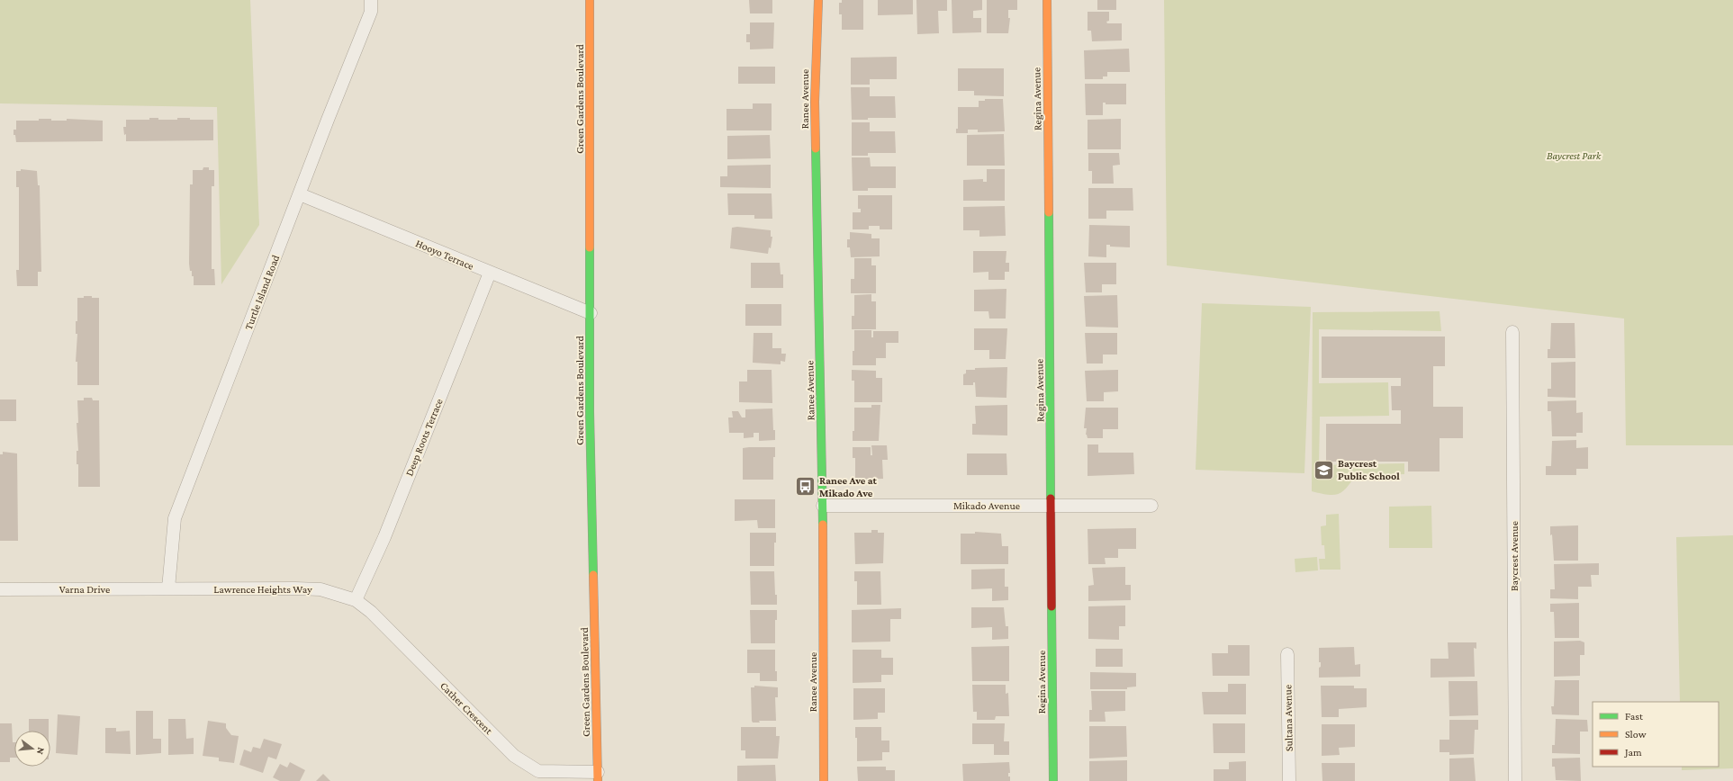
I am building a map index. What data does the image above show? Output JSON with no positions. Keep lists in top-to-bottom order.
{
  "streets": {
    "street": [
      "Green Gardens Boulevard",
      "Ranee Avenue",
      "Regina Avenue",
      "Hooyo Terrace",
      "Turtle Island Road",
      "Deep Roots Terrace",
      "Mikado Avenue",
      "Baycrest Avenue",
      "Varna Drive",
      "Lawrence Heights Way",
      "Cather Crescent",
      "Sultana Avenue"
    ]
  },
  "crossings": [
    ["Green Gardens Boulevard", "Hooyo Terrace"],
    ["Green Gardens Boulevard", "Cather Crescent"],
    ["Ranee Avenue", "Mikado Avenue"],
    ["Regina Avenue", "Mikado Avenue"],
    ["Hooyo Terrace", "Turtle Island Road"],
    ["Hooyo Terrace", "Deep Roots Terrace"],
    ["Turtle Island Road", "Varna Drive"],
    ["Turtle Island Road", "Lawrence Heights Way"],
    ["Deep Roots Terrace", "Lawrence Heights Way"],
    ["Deep Roots Terrace", "Cather Crescent"],
    ["Varna Drive", "Lawrence Heights Way"],
    ["Lawrence Heights Way", "Cather Crescent"]
  ],
  "parks": ["Baycrest Park"],
  "places": {
    "school or university": ["Baycrest Public School"],
    "bus stop": ["Ranee Ave at Mikado Ave"]
  },
  "legend": ["Fast", "Slow", "Jam"],
  "north": "right"
}
